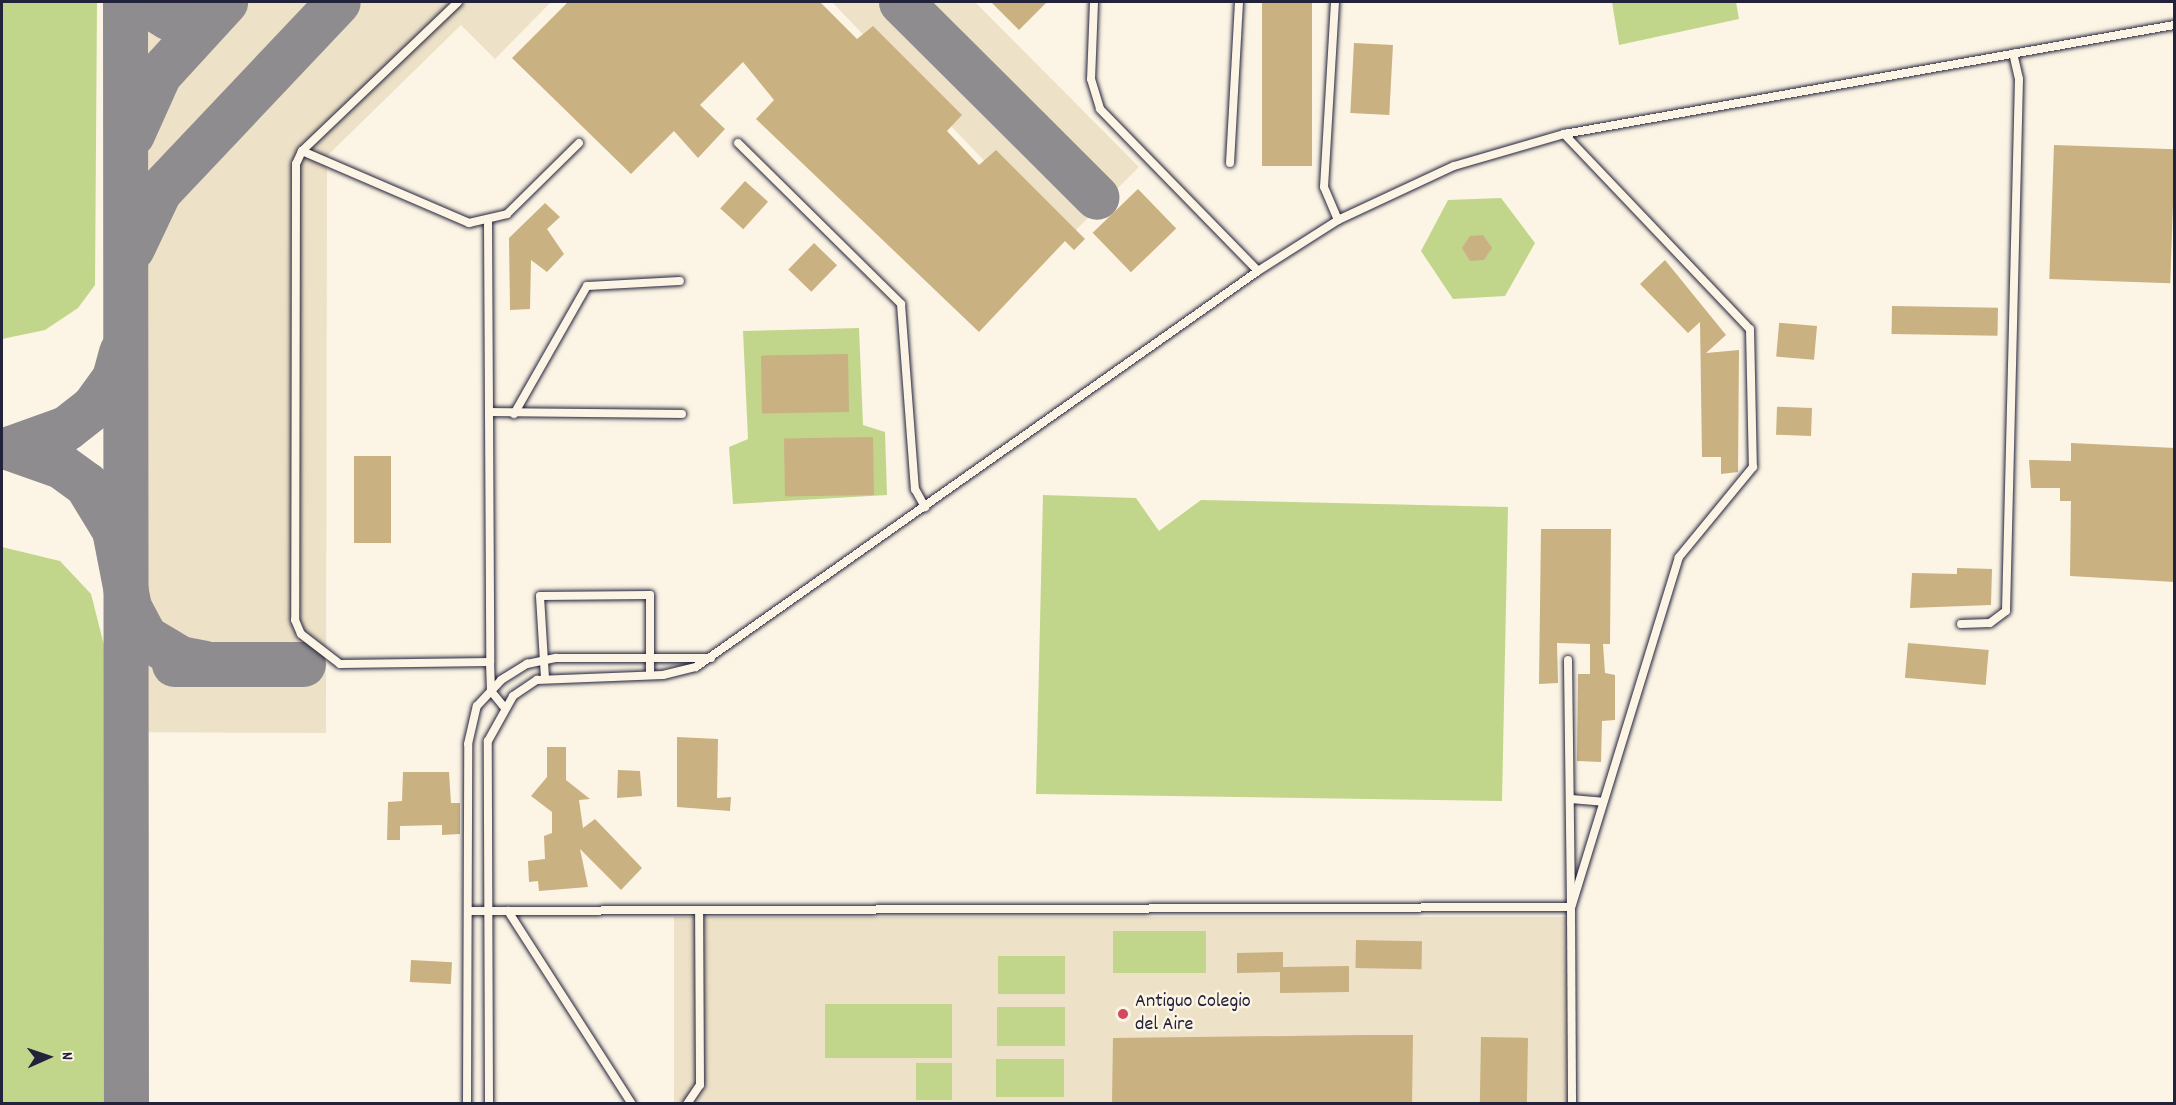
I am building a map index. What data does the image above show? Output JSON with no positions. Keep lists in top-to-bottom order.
{
  "places": ["Antiguo Colegio del Aire"],
  "north": "right"
}
